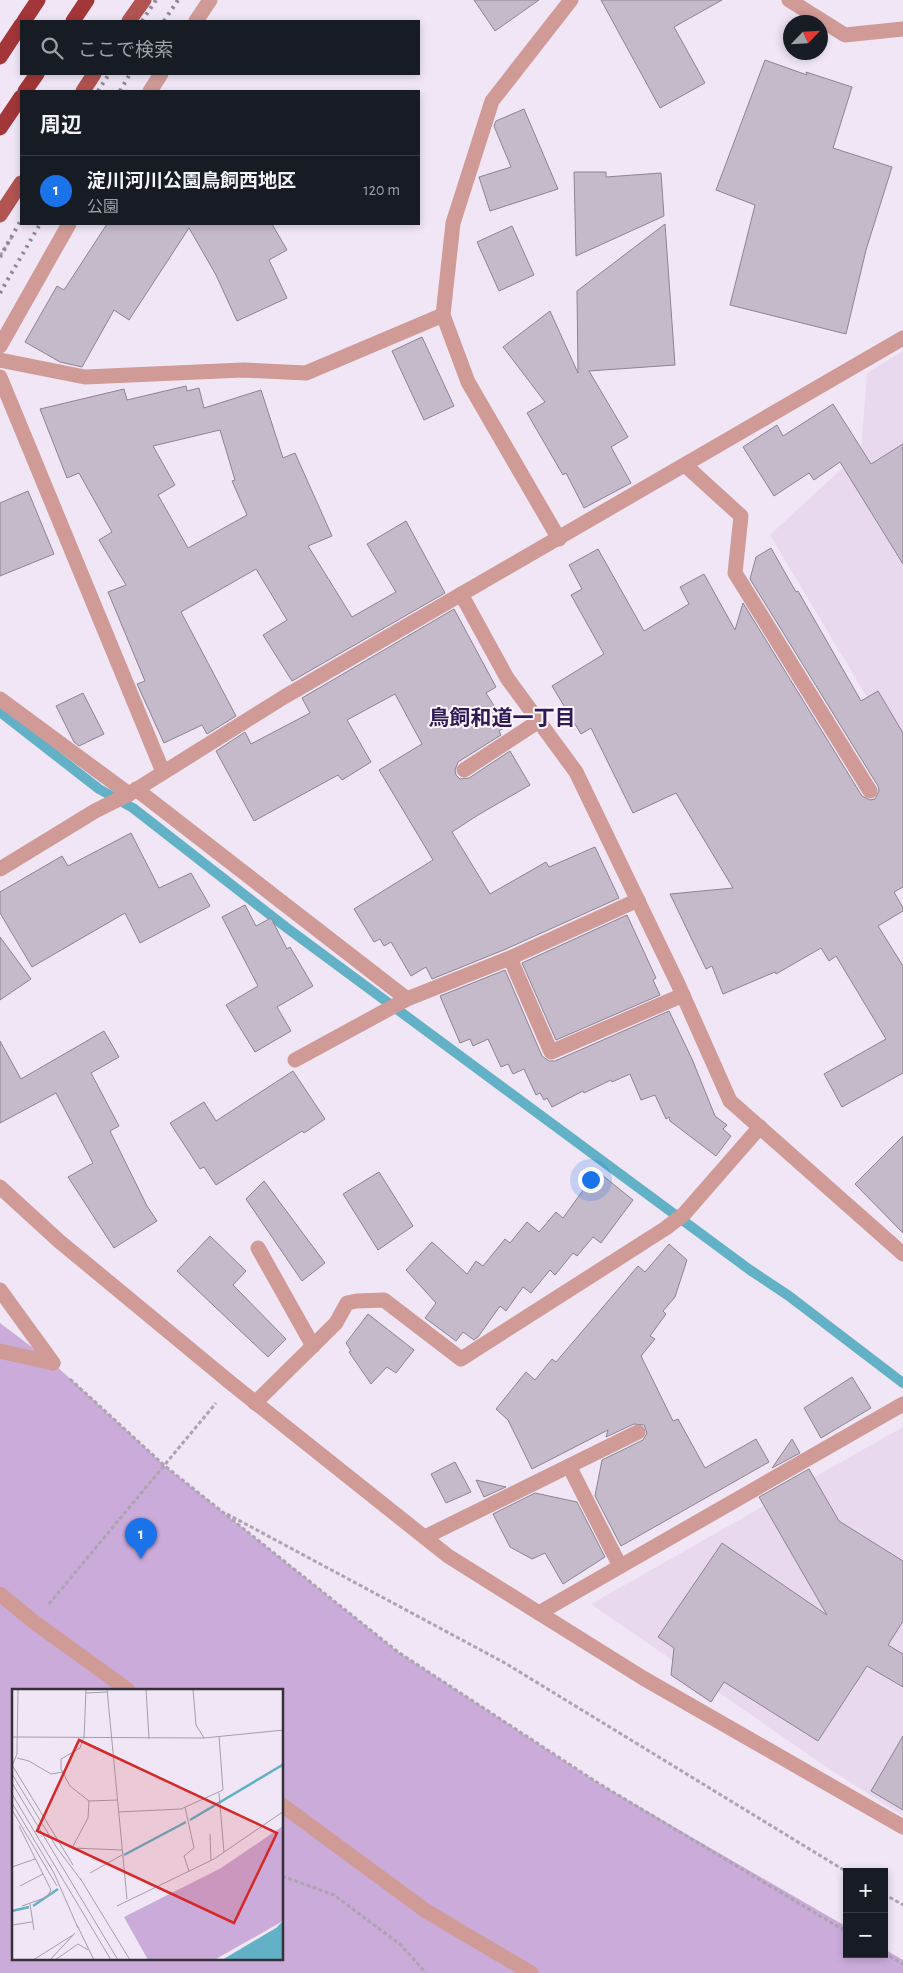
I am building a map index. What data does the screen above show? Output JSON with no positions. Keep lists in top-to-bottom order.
{
  "districts": ["鳥飼和道一丁目"],
  "north": "top right",
  "page": {
    "search": "ここで検索",
    "heading": "周辺",
    "list": [
      {
        "mark": "1",
        "name": "淀川河川公園鳥飼西地区",
        "note": "公園",
        "value": "120 m"
      }
    ],
    "pins": "1",
    "map_buttons": ["+", "−"]
  }
}
